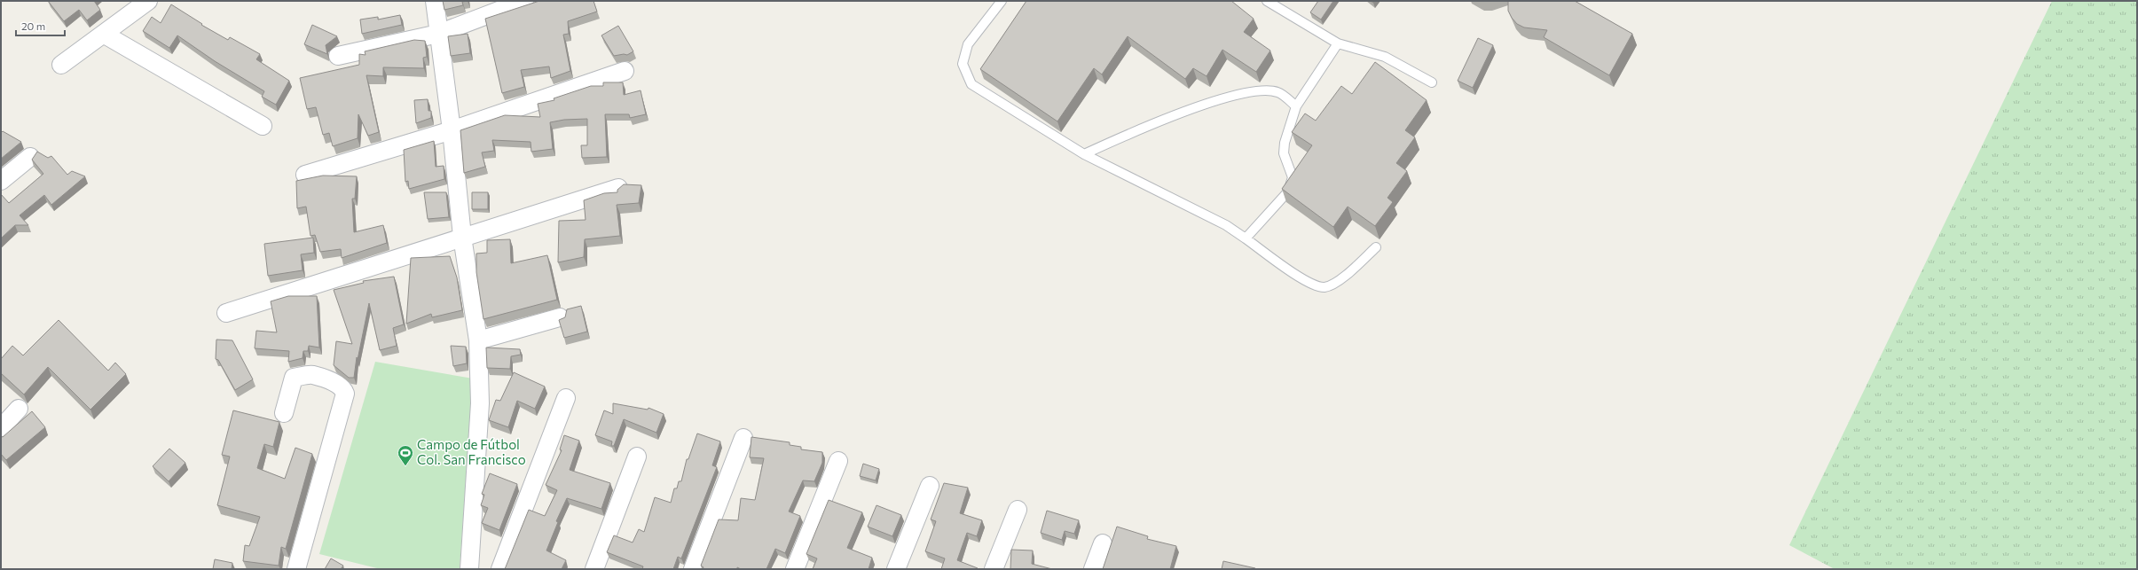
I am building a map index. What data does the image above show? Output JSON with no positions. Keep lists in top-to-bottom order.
{
  "places": {
    "sports": ["Campo de Fútbol Col. San Francisco"]
  },
  "scale_bar": "20 m"
}
